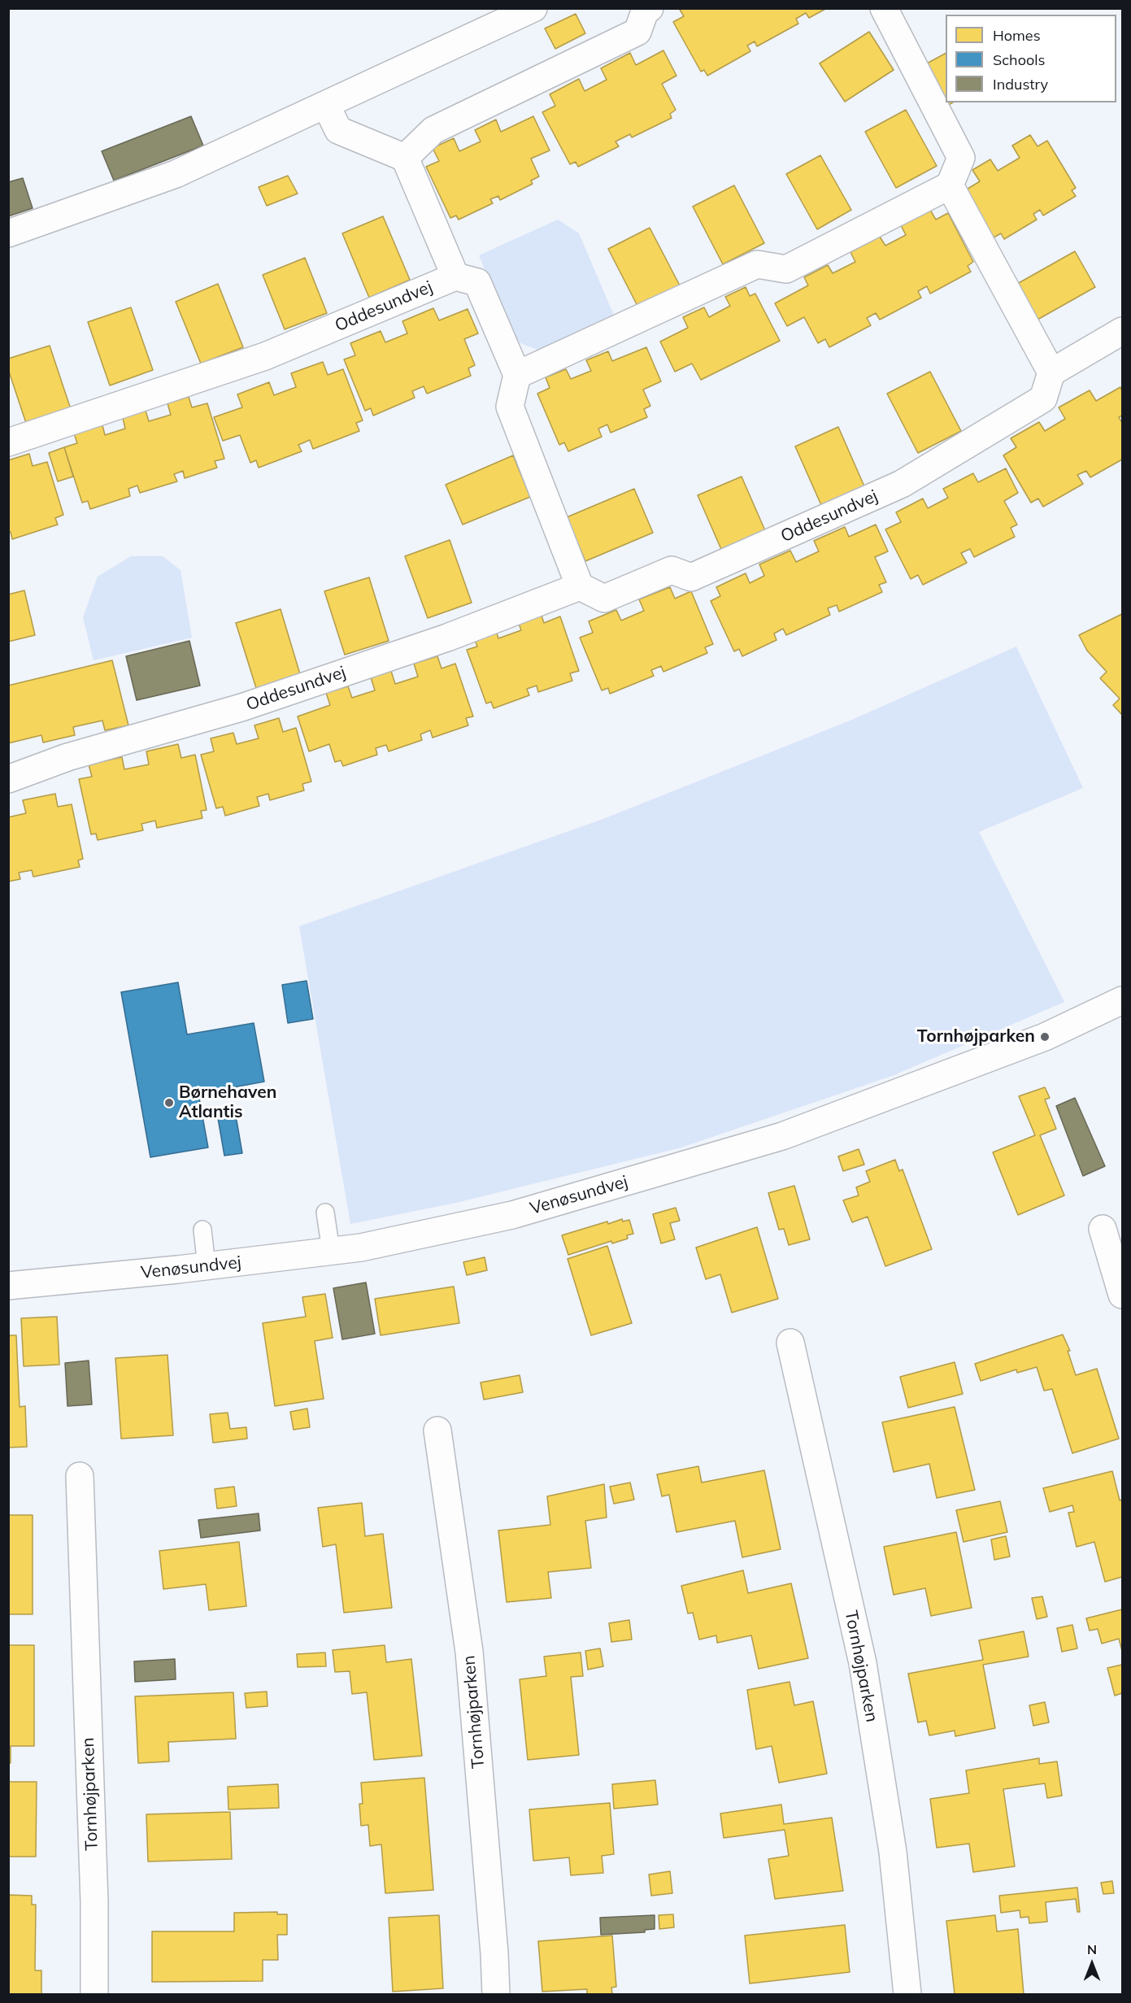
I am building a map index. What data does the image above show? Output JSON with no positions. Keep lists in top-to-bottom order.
{
  "streets": {
    "street": ["Oddesundvej", "Venøsundvej", "Tornhøjparken"]
  },
  "places": ["Tornhøjparken", "Børnehaven Atlantis"],
  "legend": ["Homes", "Schools", "Industry"],
  "north": "top"
}
